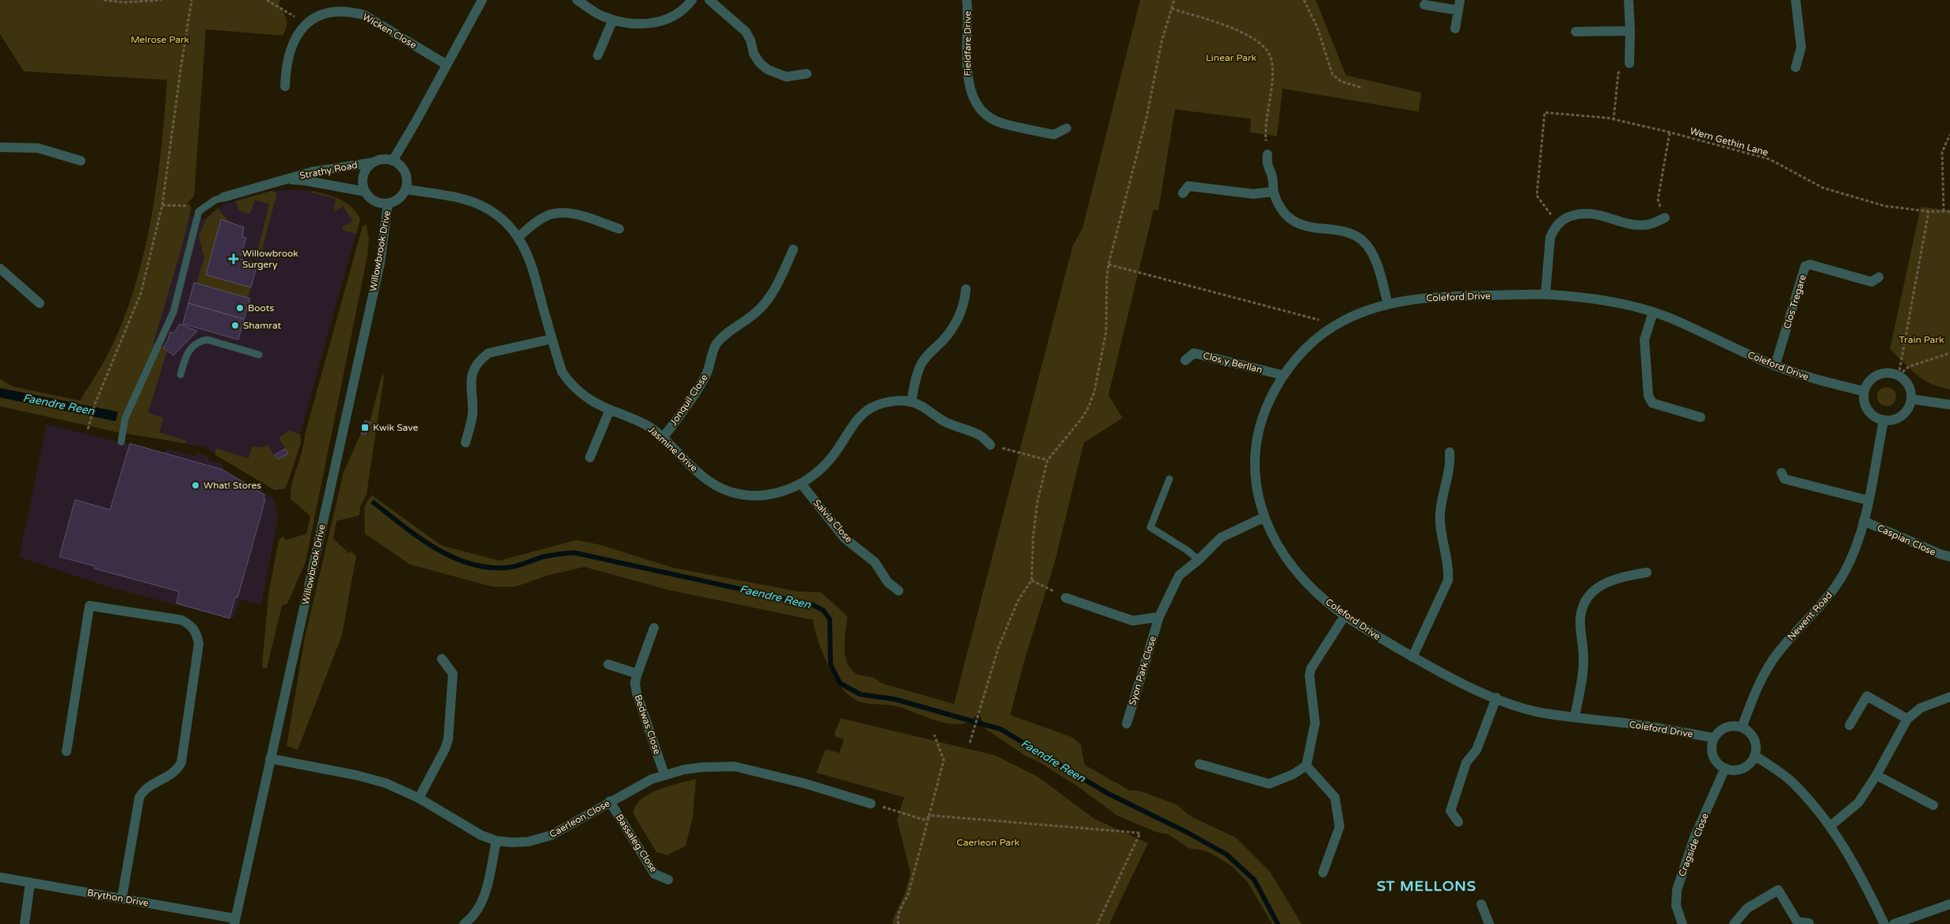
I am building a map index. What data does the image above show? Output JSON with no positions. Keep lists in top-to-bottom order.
{
  "streets": {
    "street": [
      "Wicken Close",
      "Fieldfare Drive",
      "Strathy Road",
      "Willowbrook Drive",
      "Coleford Drive",
      "Clos Tregare",
      "Clos y Berllan",
      "Jonquil Close",
      "Jasmine Drive",
      "Salvia Close",
      "Caspian Close",
      "Newent Road",
      "Syon Park Close",
      "Bedwas Close",
      "Caerleon Close",
      "Bassaleg Close",
      "Cragside Close",
      "Brython Drive"
    ],
    "path": ["Wern Gethin Lane"]
  },
  "crossings": [
    ["Strathy Road", "Willowbrook Drive"],
    ["Strathy Road", "Jasmine Drive"],
    ["Willowbrook Drive", "Jasmine Drive"],
    ["Willowbrook Drive", "Caerleon Close"],
    ["Willowbrook Drive", "Brython Drive"],
    ["Coleford Drive", "Clos Tregare"],
    ["Coleford Drive", "Clos y Berllan"],
    ["Coleford Drive", "Newent Road"],
    ["Coleford Drive", "Syon Park Close"],
    ["Coleford Drive", "Cragside Close"],
    ["Jonquil Close", "Jasmine Drive"],
    ["Jasmine Drive", "Salvia Close"],
    ["Caspian Close", "Newent Road"],
    ["Newent Road", "Cragside Close"],
    ["Bedwas Close", "Caerleon Close"],
    ["Caerleon Close", "Bassaleg Close"]
  ],
  "districts": ["ST MELLONS"],
  "water": ["Faendre Reen"],
  "parks": [
    "Melrose Park",
    "Linear Park",
    "Train Park",
    "Caerleon Park"
  ],
  "places": {
    "health": ["Willowbrook Surgery"],
    "other": ["Boots", "Shamrat", "What! Stores"],
    "transit": ["Kwik Save"]
  }
}
